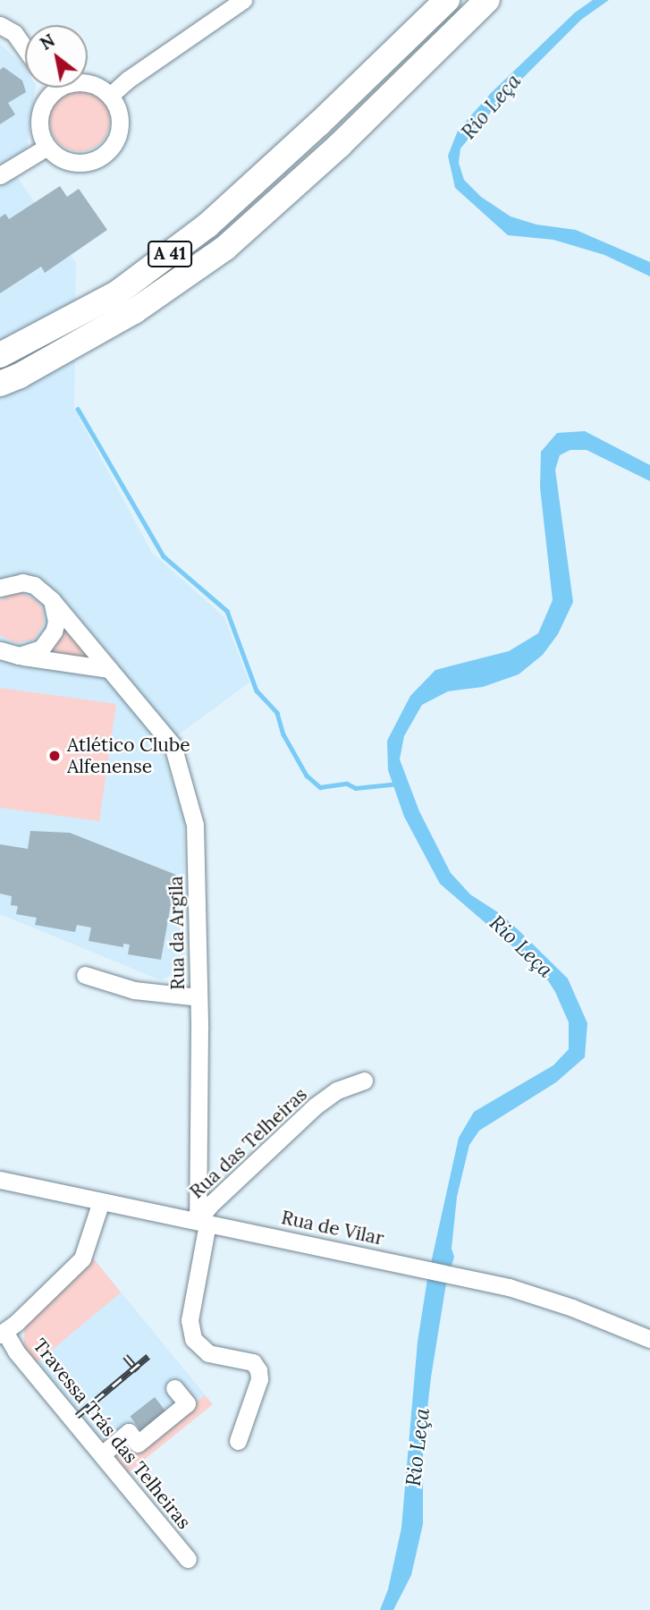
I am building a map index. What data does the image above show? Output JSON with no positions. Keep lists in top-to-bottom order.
{
  "streets": {
    "highway": ["A 41"],
    "street": [
      "Rua da Argila",
      "Rua das Telheiras",
      "Rua de Vilar",
      "Travessa Trás das Telheiras"
    ]
  },
  "crossings": [
    ["Rua da Argila", "Rua das Telheiras"],
    ["Rua da Argila", "Rua de Vilar"],
    ["Rua das Telheiras", "Rua de Vilar"]
  ],
  "water": ["Rio Leça"],
  "places": ["Atlético Clube Alfenense"],
  "north": "top left"
}
